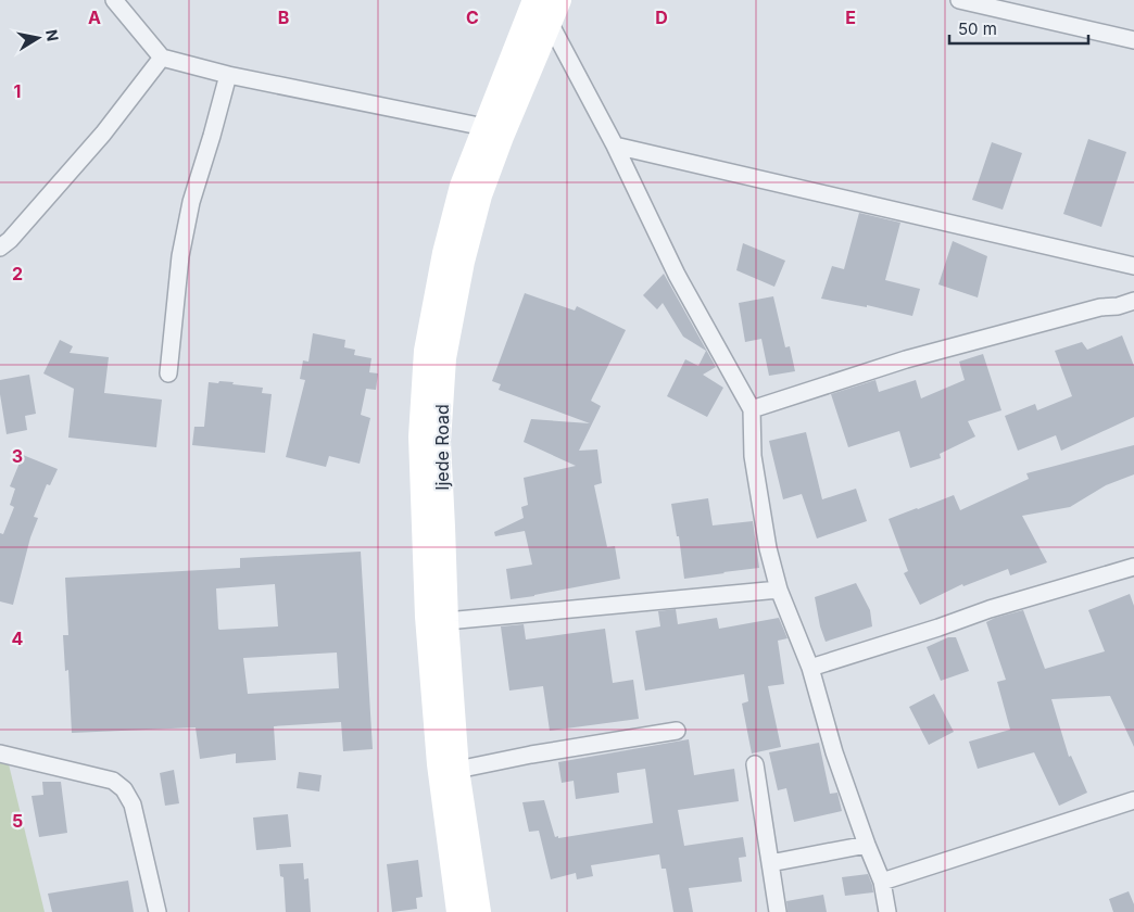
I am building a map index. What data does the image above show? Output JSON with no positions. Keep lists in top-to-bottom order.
{
  "streets": {
    "main road": ["Ijede Road"]
  },
  "scale_bar": "50 m",
  "north": "right",
  "grid": {
    "columns": [
      "A",
      "B",
      "C",
      "D",
      "E"
    ],
    "rows": [
      "1",
      "2",
      "3",
      "4",
      "5"
    ]
  }
}
